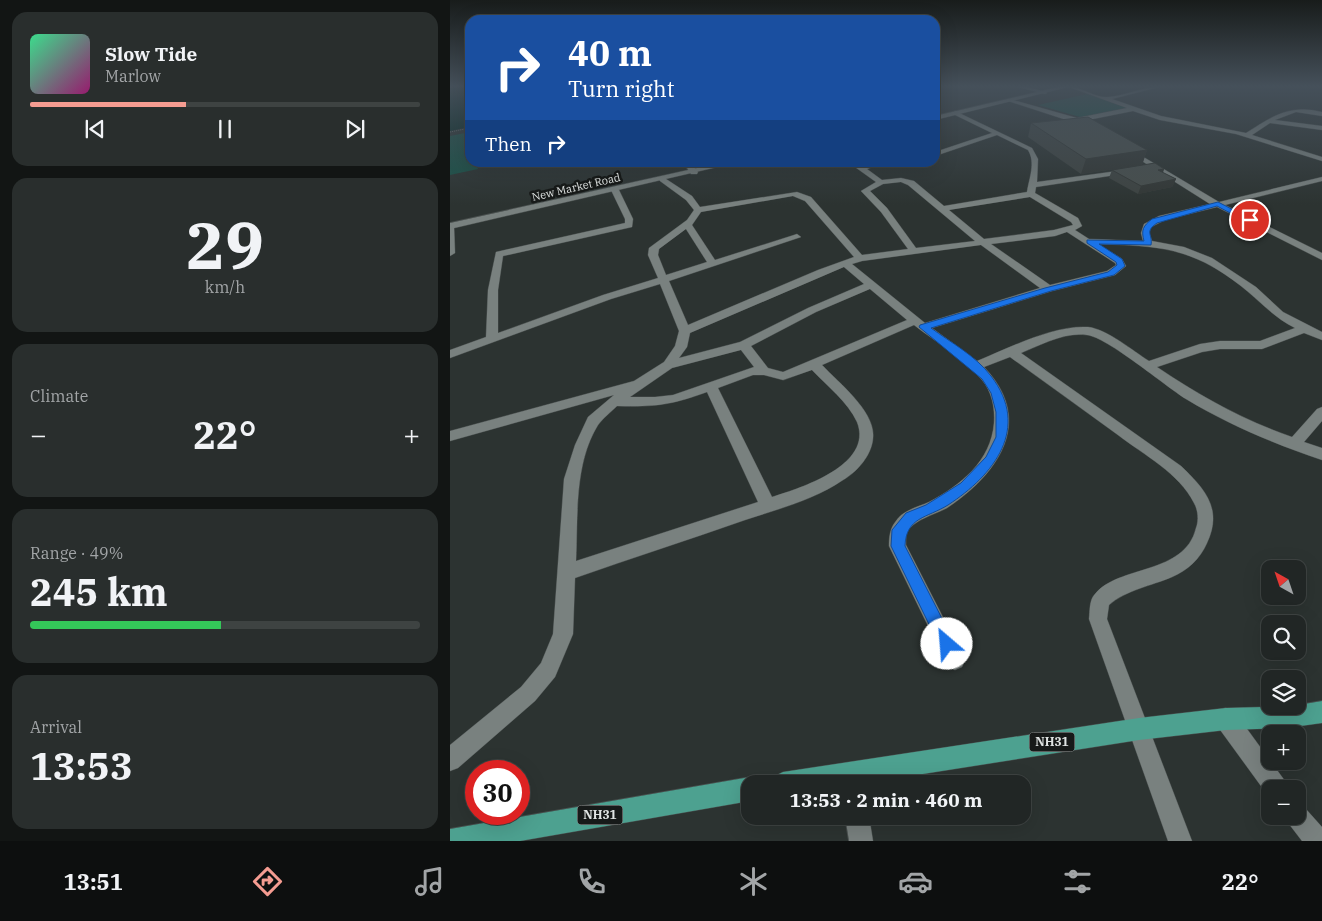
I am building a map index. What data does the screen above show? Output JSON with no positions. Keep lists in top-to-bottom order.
{
  "streets": {
    "highway": ["NH31"],
    "street": ["New Market Road"]
  },
  "north": "top left",
  "page": {
    "turn": ["40 m", "Turn right"],
    "song": ["Slow Tide", "Marlow"],
    "then": "Then",
    "tile": [
      ["29", "km/h"],
      "Climate",
      ["Range · 49%", "245 km"],
      ["Arrival", "13:53"]
    ],
    "heat": ["−", "22°", "+"],
    "map_buttons": ["+", "−"],
    "limit": "30",
    "trip": "13:53 · 2 min · 460 m",
    "tabs": ["13:51", "22°"]
  }
}
